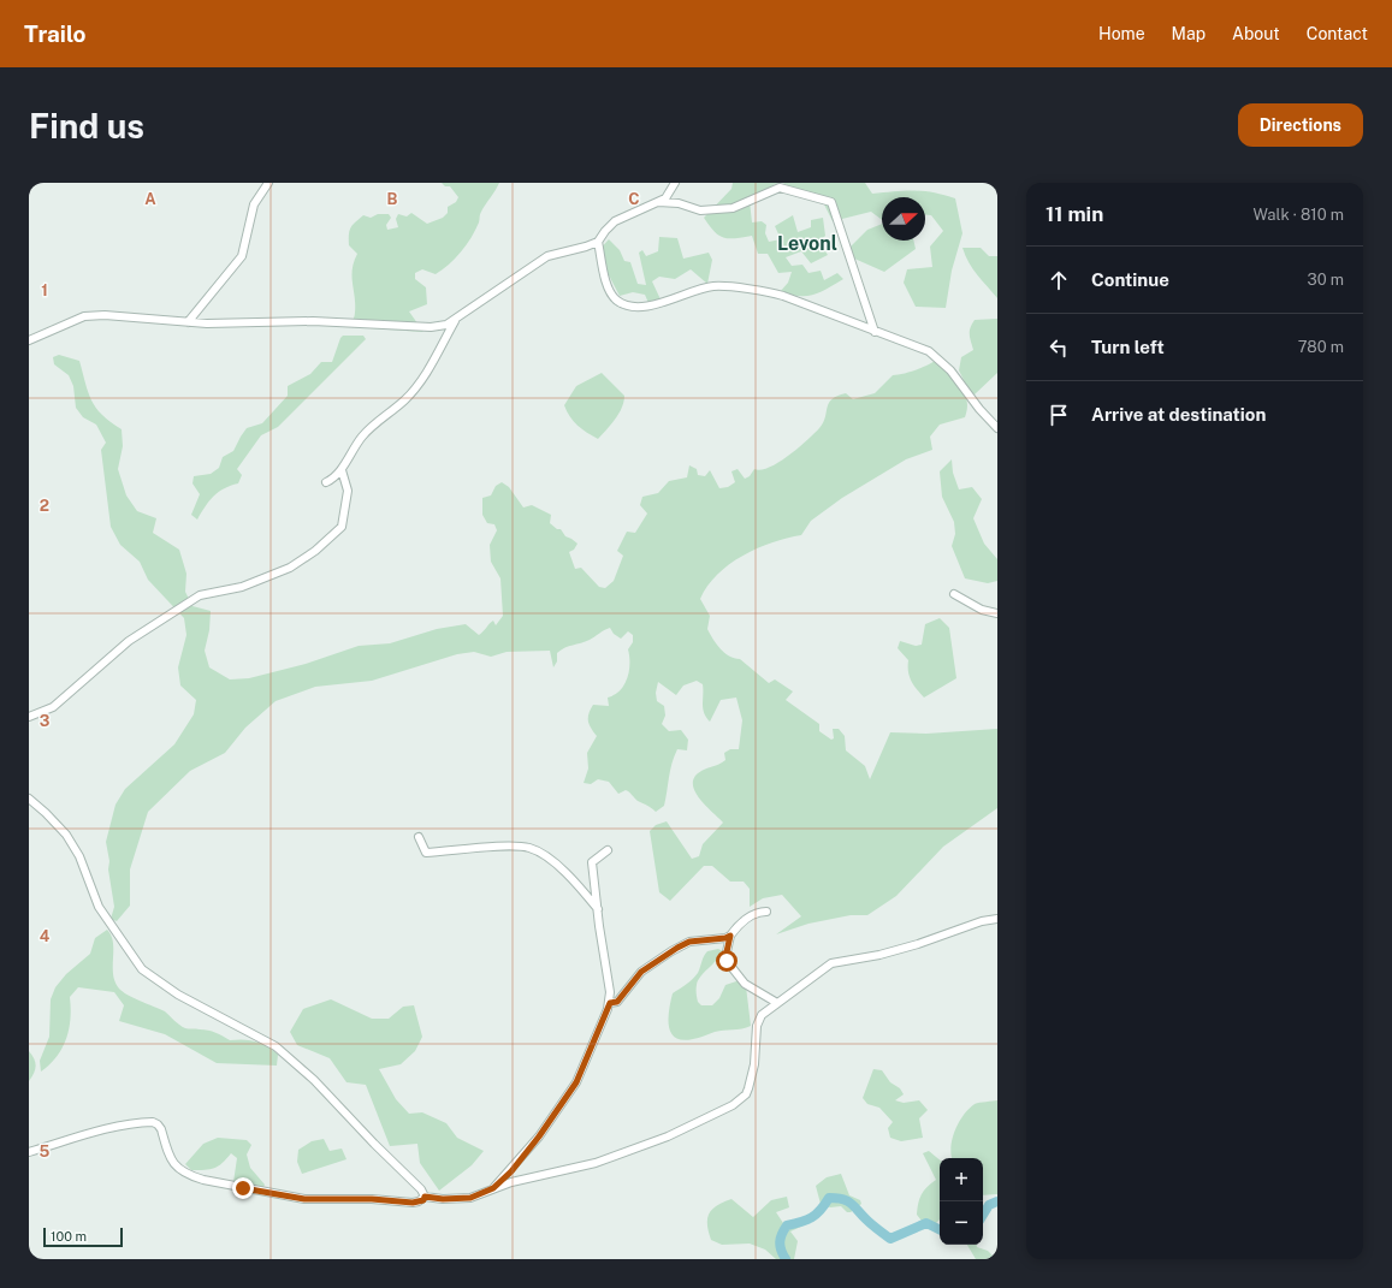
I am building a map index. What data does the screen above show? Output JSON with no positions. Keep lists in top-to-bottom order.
{
  "districts": ["Levonl"],
  "scale_bar": "100 m",
  "north": "right",
  "page": {
    "header": "Trailo",
    "nav": [
      "Home",
      "Map",
      "About",
      "Contact"
    ],
    "buttons": "Directions",
    "title": "Find us",
    "heading": ["11 min", "Walk · 810 m"],
    "list": [
      ["Continue", "30 m"],
      ["Turn left", "780 m"],
      "Arrive at destination"
    ],
    "map_buttons": ["+", "−"],
    "scale": "100 m"
  },
  "grid": {
    "columns": ["A", "B", "C"],
    "rows": [
      "1",
      "2",
      "3",
      "4",
      "5"
    ]
  }
}
